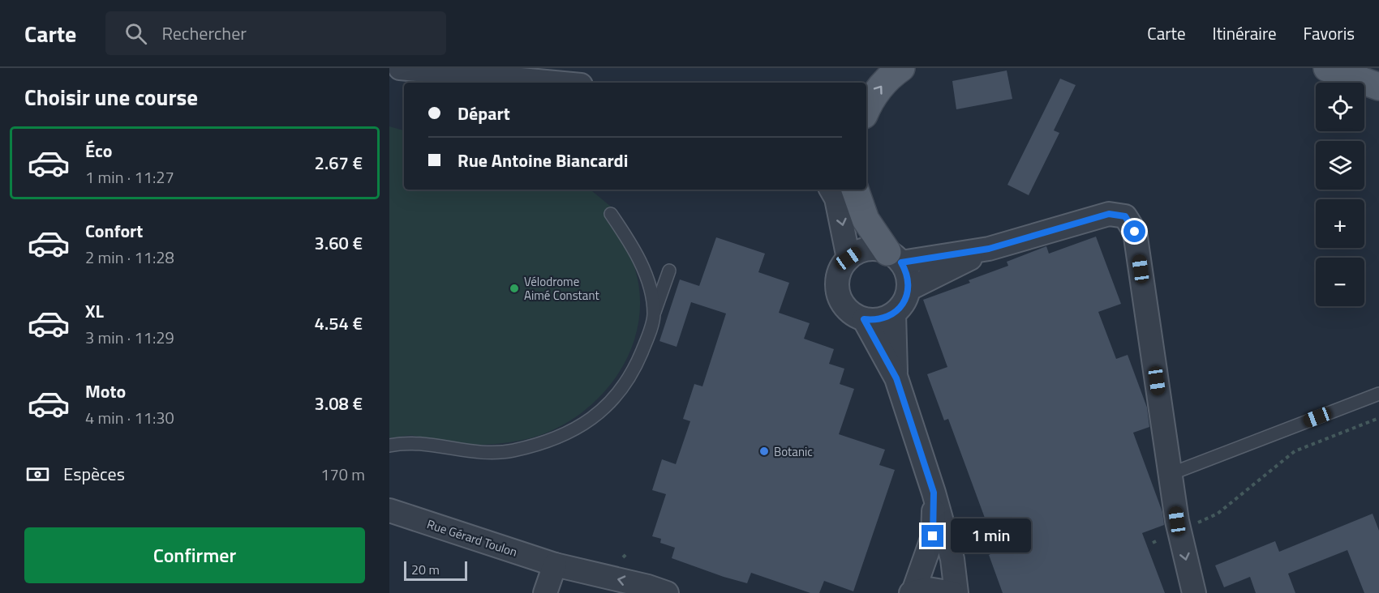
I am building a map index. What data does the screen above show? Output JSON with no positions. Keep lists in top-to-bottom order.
{
  "streets": {
    "street": ["Rue Gérard Toulon"]
  },
  "places": ["Vélodrome Aimé Constant", "Botanic"],
  "scale_bar": "20 m",
  "page": {
    "header": "Carte",
    "search": "Rechercher",
    "nav": ["Carte", "Itinéraire", "Favoris"],
    "heading": "Choisir une course",
    "map_buttons": ["+", "−"],
    "banner": ["Départ", "Rue Antoine Biancardi"],
    "list": [
      {
        "name": "Éco",
        "note": "1 min · 11:27",
        "value": "2.67 €"
      },
      {
        "name": "Confort",
        "note": "2 min · 11:28",
        "value": "3.60 €"
      },
      {
        "name": "XL",
        "note": "3 min · 11:29",
        "value": "4.54 €"
      },
      {
        "name": "Moto",
        "note": "4 min · 11:30",
        "value": "3.08 €"
      }
    ],
    "pay": ["Espèces", "170 m"],
    "buttons": "Confirmer",
    "bubble": "1 min",
    "scale": "20 m"
  }
}
